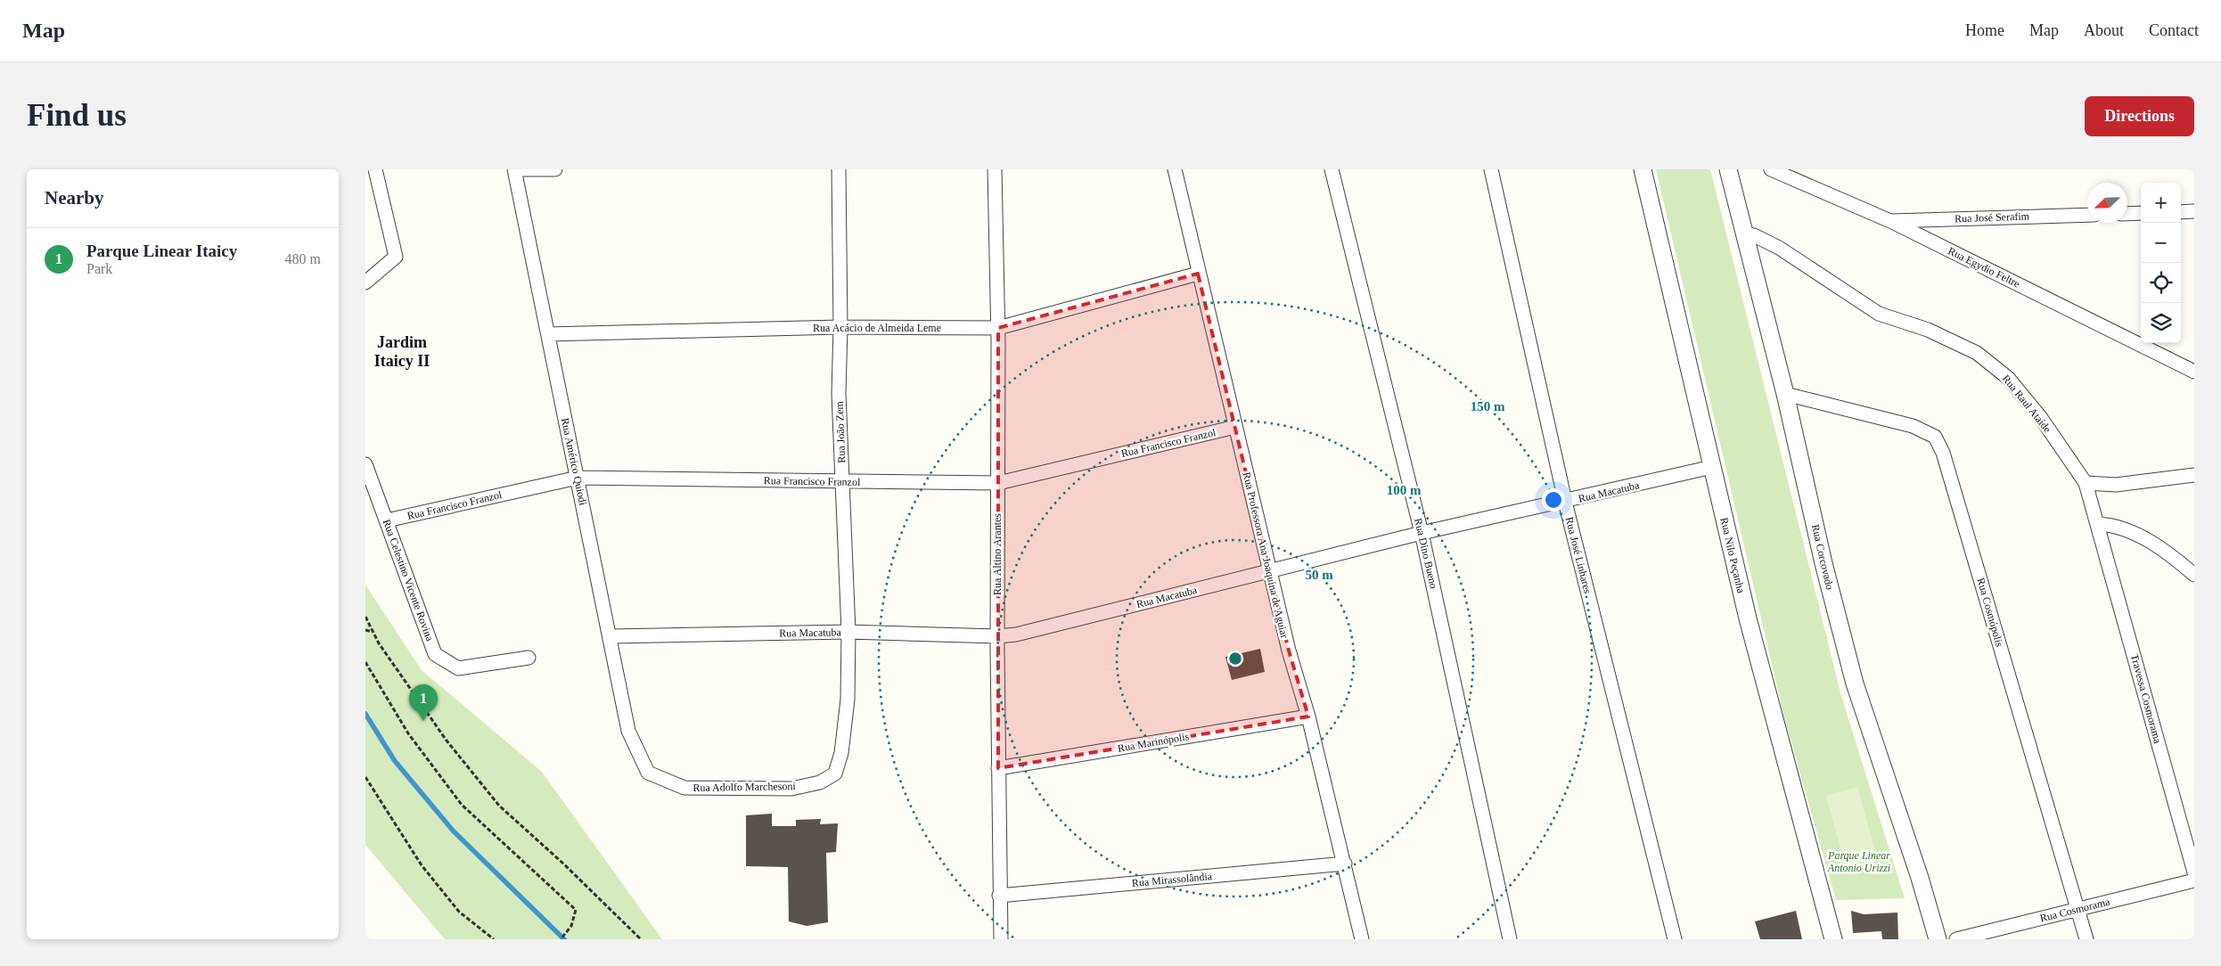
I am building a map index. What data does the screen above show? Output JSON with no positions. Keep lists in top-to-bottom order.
{
  "streets": {
    "street": [
      "Rua José Serafim",
      "Rua Egydio Feltre",
      "Rua Acácio de Almeida Leme",
      "Rua Raul Ataíde",
      "Rua João Zem",
      "Rua Francisco Franzol",
      "Rua Américo Quiodi",
      "Rua Macatuba",
      "Rua Dino Bueno",
      "Rua Altino Arantes",
      "Rua Professora Ana Joaquina de Aguiar",
      "Rua José Linhares",
      "Rua Nilo Peçanha",
      "Rua Corcovado",
      "Rua Celestino Vicente Rovina",
      "Rua Cosmópolis",
      "Travessa Cosmorama",
      "Rua Marinópolis",
      "Rua Adolfo Marchesoni",
      "Rua Mirassolândia",
      "Rua Cosmorama"
    ]
  },
  "crossings": [
    ["Rua José Serafim", "Rua Egydio Feltre"],
    ["Rua Acácio de Almeida Leme", "Rua João Zem"],
    ["Rua Acácio de Almeida Leme", "Rua Américo Quiodi"],
    ["Rua Acácio de Almeida Leme", "Rua Altino Arantes"],
    ["Rua Acácio de Almeida Leme", "Rua Professora Ana Joaquina de Aguiar"],
    ["Rua Raul Ataíde", "Rua Corcovado"],
    ["Rua Raul Ataíde", "Travessa Cosmorama"],
    ["Rua João Zem", "Rua Francisco Franzol"],
    ["Rua João Zem", "Rua Macatuba"],
    ["Rua João Zem", "Rua Adolfo Marchesoni"],
    ["Rua Francisco Franzol", "Rua Américo Quiodi"],
    ["Rua Francisco Franzol", "Rua Altino Arantes"],
    ["Rua Francisco Franzol", "Rua Professora Ana Joaquina de Aguiar"],
    ["Rua Francisco Franzol", "Rua Celestino Vicente Rovina"],
    ["Rua Américo Quiodi", "Rua Macatuba"],
    ["Rua Américo Quiodi", "Rua Adolfo Marchesoni"],
    ["Rua Macatuba", "Rua Dino Bueno"],
    ["Rua Macatuba", "Rua Altino Arantes"],
    ["Rua Macatuba", "Rua Professora Ana Joaquina de Aguiar"],
    ["Rua Macatuba", "Rua José Linhares"],
    ["Rua Macatuba", "Rua Nilo Peçanha"],
    ["Rua Altino Arantes", "Rua Marinópolis"],
    ["Rua Altino Arantes", "Rua Mirassolândia"],
    ["Rua Professora Ana Joaquina de Aguiar", "Rua Marinópolis"],
    ["Rua Professora Ana Joaquina de Aguiar", "Rua Mirassolândia"],
    ["Rua Corcovado", "Rua Cosmópolis"],
    ["Rua Cosmópolis", "Rua Cosmorama"]
  ],
  "districts": ["Jardim Itaicy II"],
  "parks": ["Parque Linear Antonio Urizzi"],
  "north": "bottom left",
  "page": {
    "header": "Map",
    "nav": [
      "Home",
      "Map",
      "About",
      "Contact"
    ],
    "buttons": "Directions",
    "title": "Find us",
    "heading": "Nearby",
    "map_buttons": ["+", "−"],
    "list": [
      {
        "mark": "1",
        "name": "Parque Linear Itaicy",
        "note": "Park",
        "value": "480 m"
      }
    ],
    "pins": "1"
  },
  "rings": ["150 m", "100 m", "50 m"]
}
